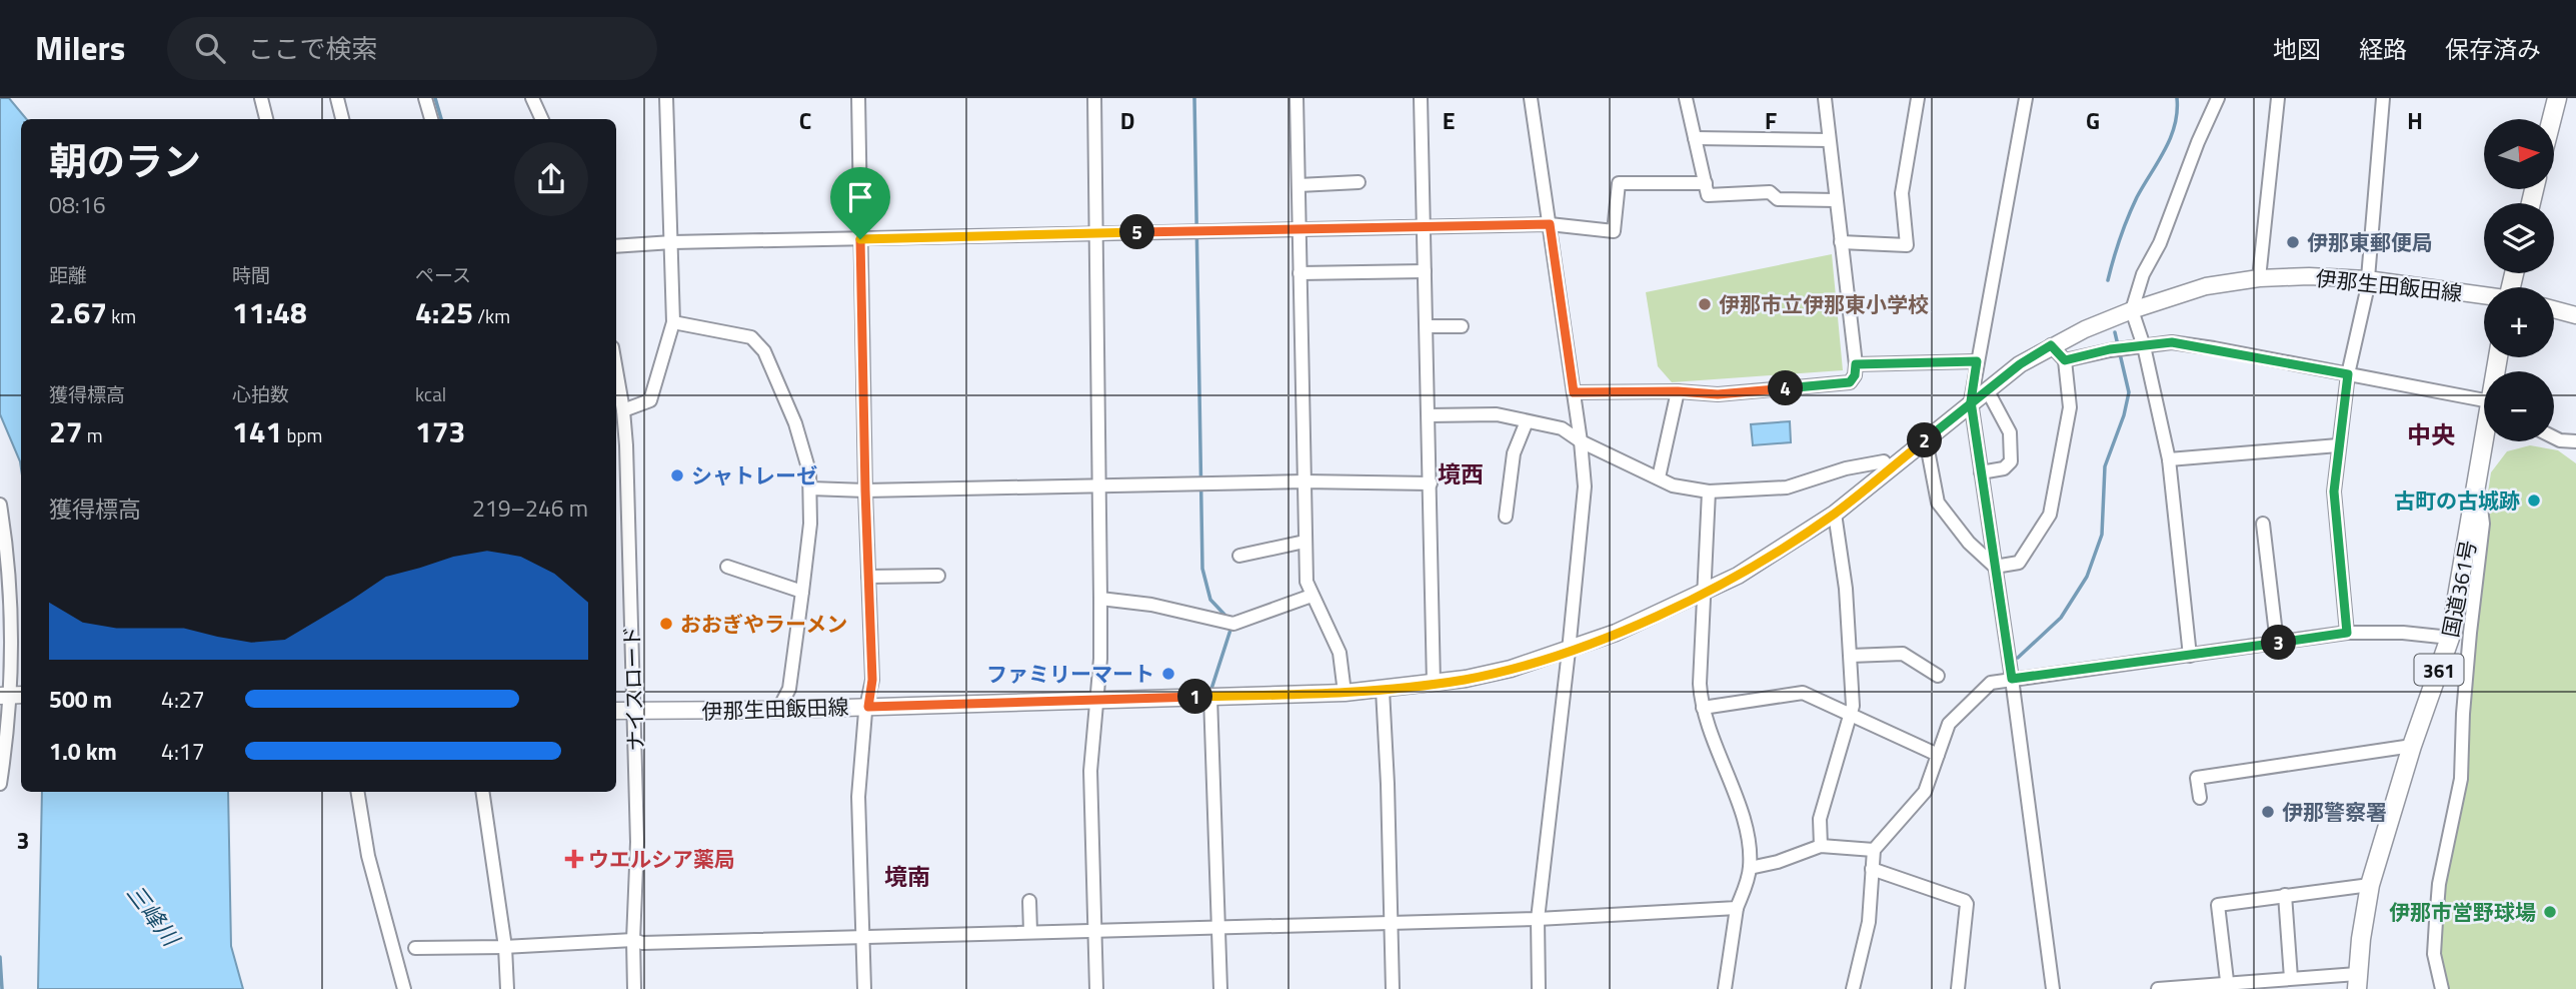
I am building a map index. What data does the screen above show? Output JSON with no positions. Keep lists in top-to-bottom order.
{
  "streets": {
    "highway": ["国道361号", "361"],
    "main road": ["伊那生田飯田線"],
    "street": ["ナイスロード"]
  },
  "crossings": [
    ["伊那生田飯田線", "ナイスロード"]
  ],
  "districts": ["中央", "境西", "境南"],
  "water": ["三峰川"],
  "places": {
    "other": [
      "伊那東郵便局",
      "伊那市立伊那東小学校",
      "シャトレーゼ",
      "古町の古城跡",
      "おおぎやラーメン",
      "ファミリーマート",
      "伊那警察署",
      "伊那市営野球場"
    ],
    "health": ["ウエルシア薬局"]
  },
  "north": "right",
  "page": {
    "header": "Milers",
    "search": "ここで検索",
    "nav": ["地図", "経路", "保存済み"],
    "map_buttons": ["+", "−"],
    "heading": ["朝のラン", "08:16"],
    "pins": [
      "5",
      "4",
      "2",
      "3",
      "1"
    ],
    "stats": [
      ["距離", "2.67 km"],
      ["時間", "11:48"],
      ["ペース", "4:25 /km"],
      ["獲得標高", "27 m"],
      ["心拍数", "141 bpm"],
      ["kcal", "173"]
    ],
    "chart": ["獲得標高", "219–246 m"],
    "list": [
      {
        "name": "500 m",
        "note": "4:27"
      },
      {
        "name": "1.0 km",
        "note": "4:17"
      }
    ]
  },
  "grid": {
    "columns": [
      "C",
      "D",
      "E",
      "F",
      "G",
      "H"
    ],
    "rows": ["3"]
  }
}
